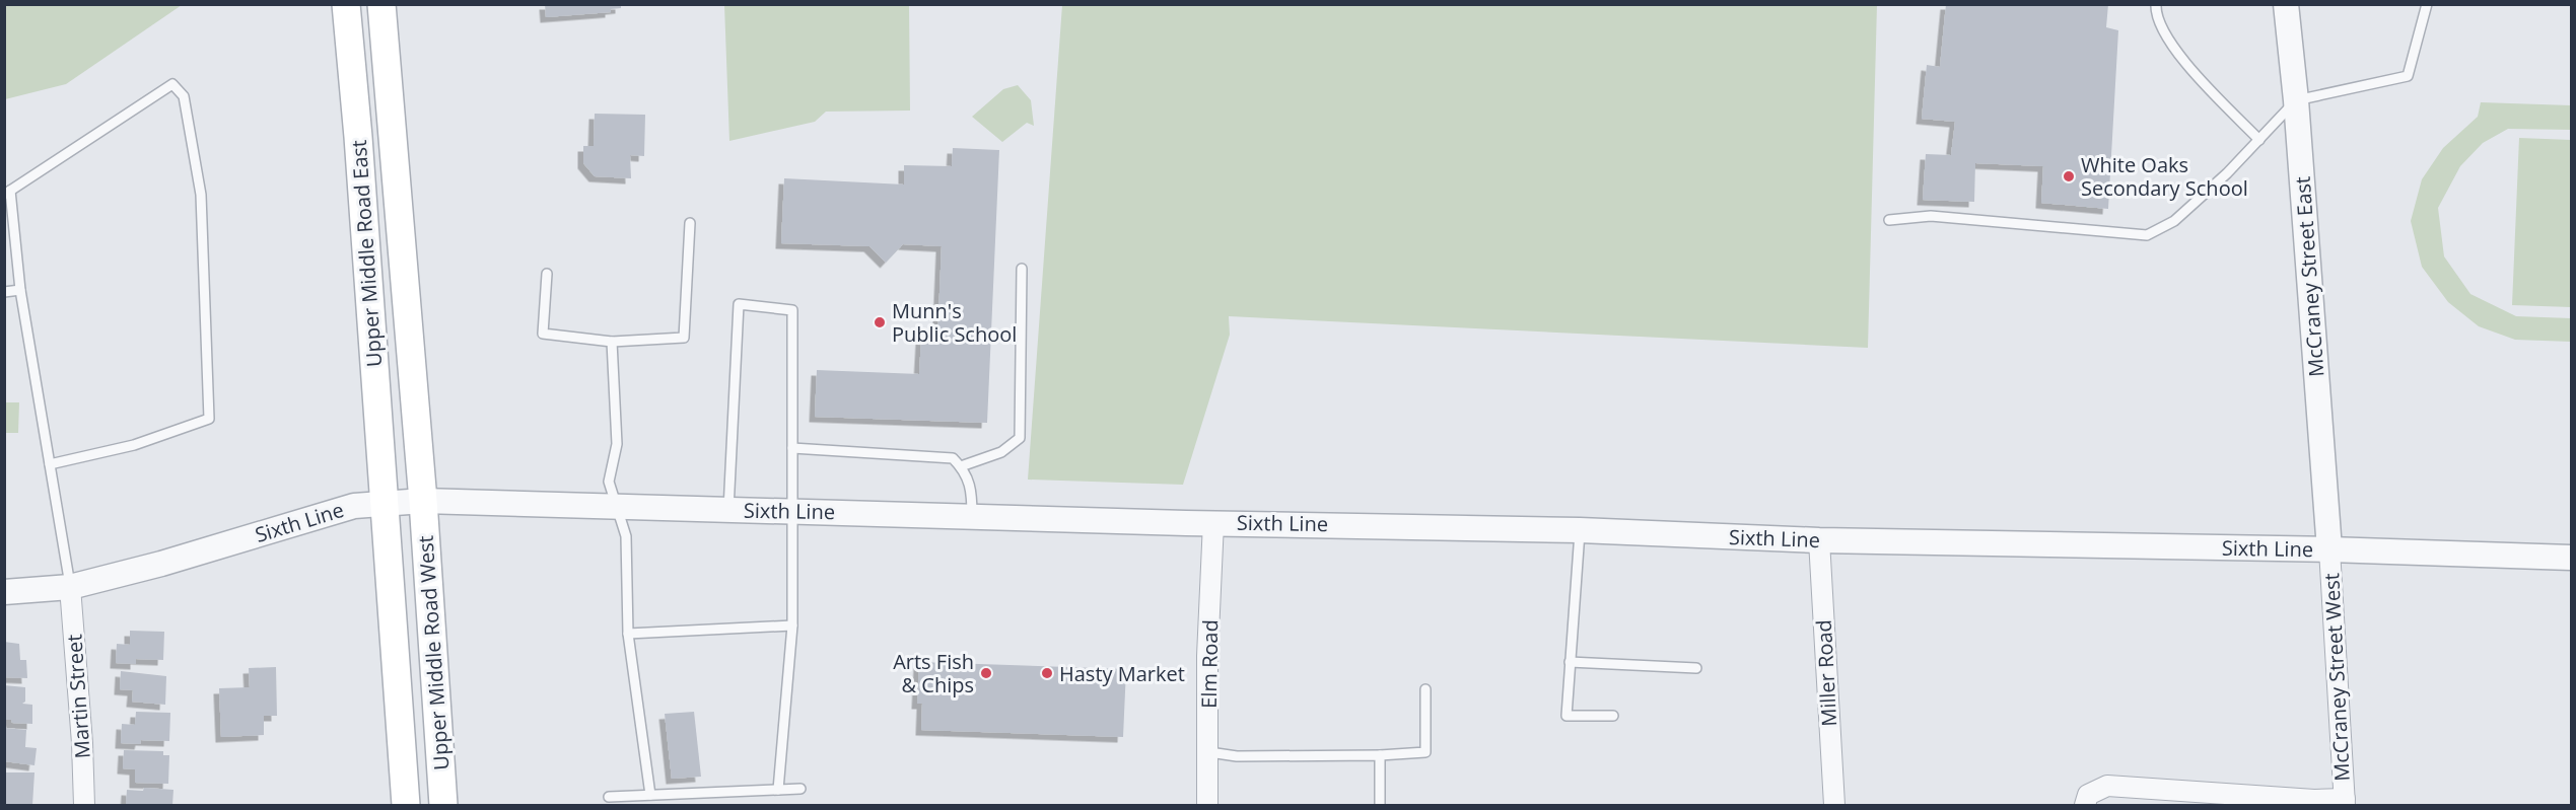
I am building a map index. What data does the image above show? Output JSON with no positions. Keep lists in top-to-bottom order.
{
  "streets": {
    "main road": ["Upper Middle Road East", "Upper Middle Road West"],
    "street": [
      "McCraney Street East",
      "Sixth Line",
      "Elm Road",
      "Miller Road",
      "McCraney Street West",
      "Martin Street"
    ]
  },
  "crossings": [
    ["Upper Middle Road East", "Sixth Line"],
    ["Upper Middle Road East", "Upper Middle Road West"],
    ["McCraney Street East", "Sixth Line"],
    ["McCraney Street East", "McCraney Street West"],
    ["Sixth Line", "Upper Middle Road West"],
    ["Sixth Line", "Elm Road"],
    ["Sixth Line", "Miller Road"],
    ["Sixth Line", "McCraney Street West"],
    ["Sixth Line", "Martin Street"]
  ],
  "places": [
    "White Oaks Secondary School",
    "Munn's Public School",
    "Arts Fish & Chips",
    "Hasty Market"
  ]
}
